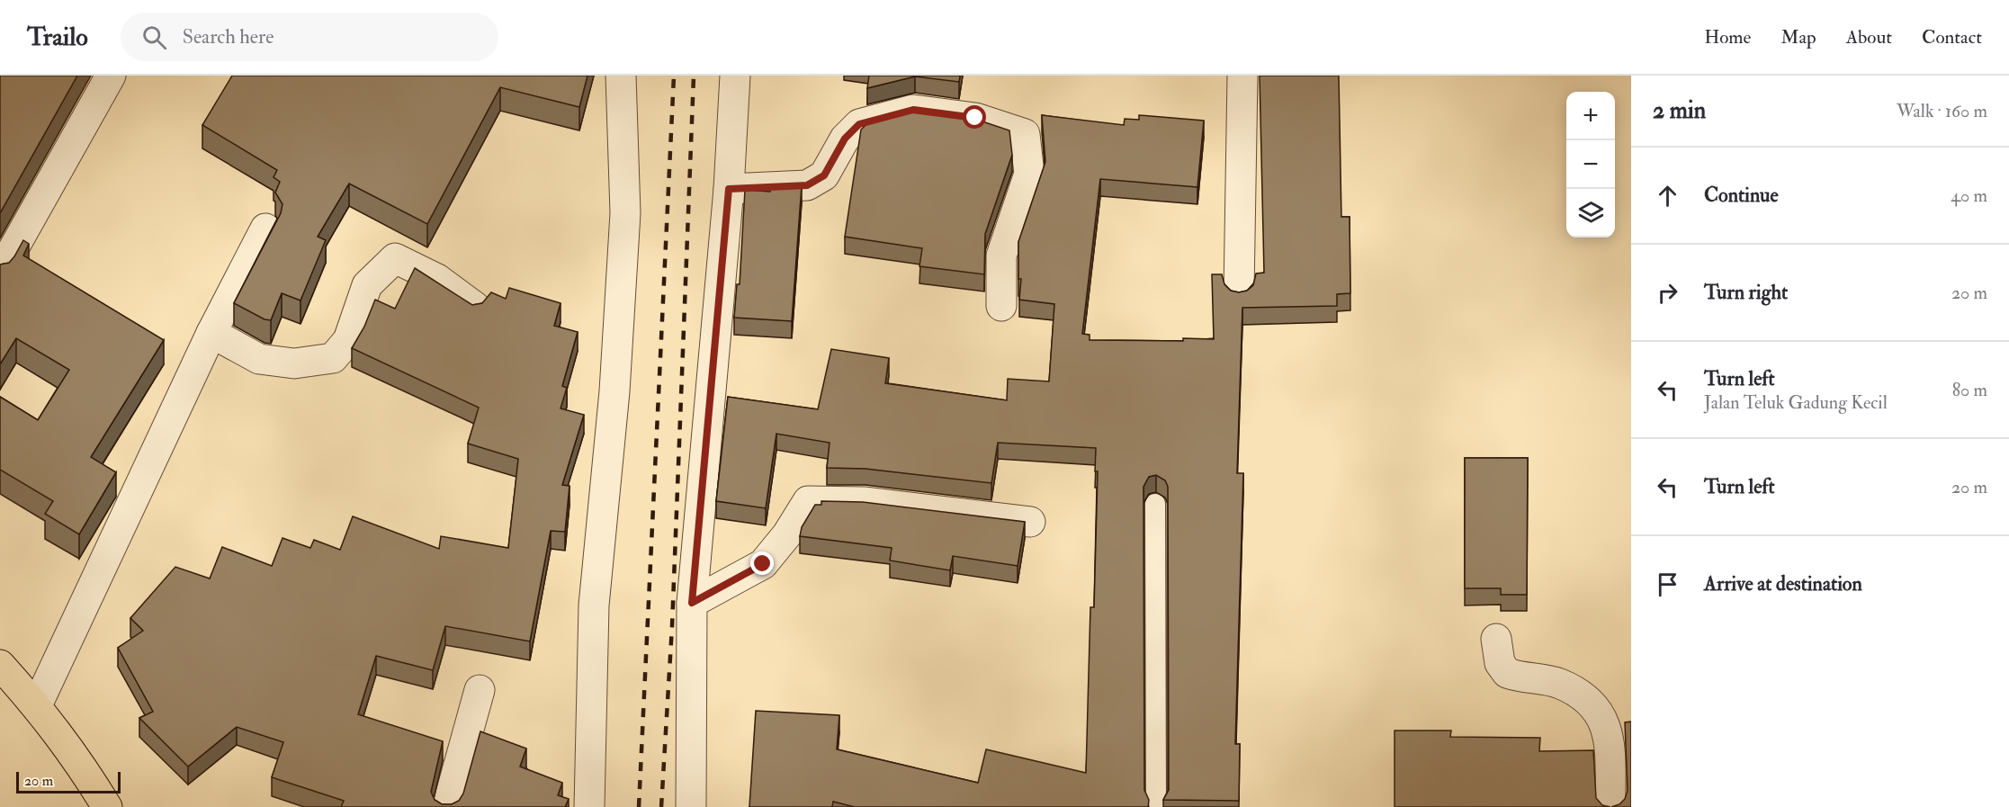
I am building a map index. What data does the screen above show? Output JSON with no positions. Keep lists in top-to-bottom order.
{
  "scale_bar": "20 m",
  "page": {
    "header": "Trailo",
    "search": "Search here",
    "nav": [
      "Home",
      "Map",
      "About",
      "Contact"
    ],
    "heading": ["2 min", "Walk · 160 m"],
    "map_buttons": ["+", "−"],
    "list": [
      ["Continue", "40 m"],
      ["Turn right", "20 m"],
      ["Turn left", "Jalan Teluk Gadung Kecil", "80 m"],
      ["Turn left", "20 m"],
      "Arrive at destination"
    ],
    "scale": "20 m"
  }
}
